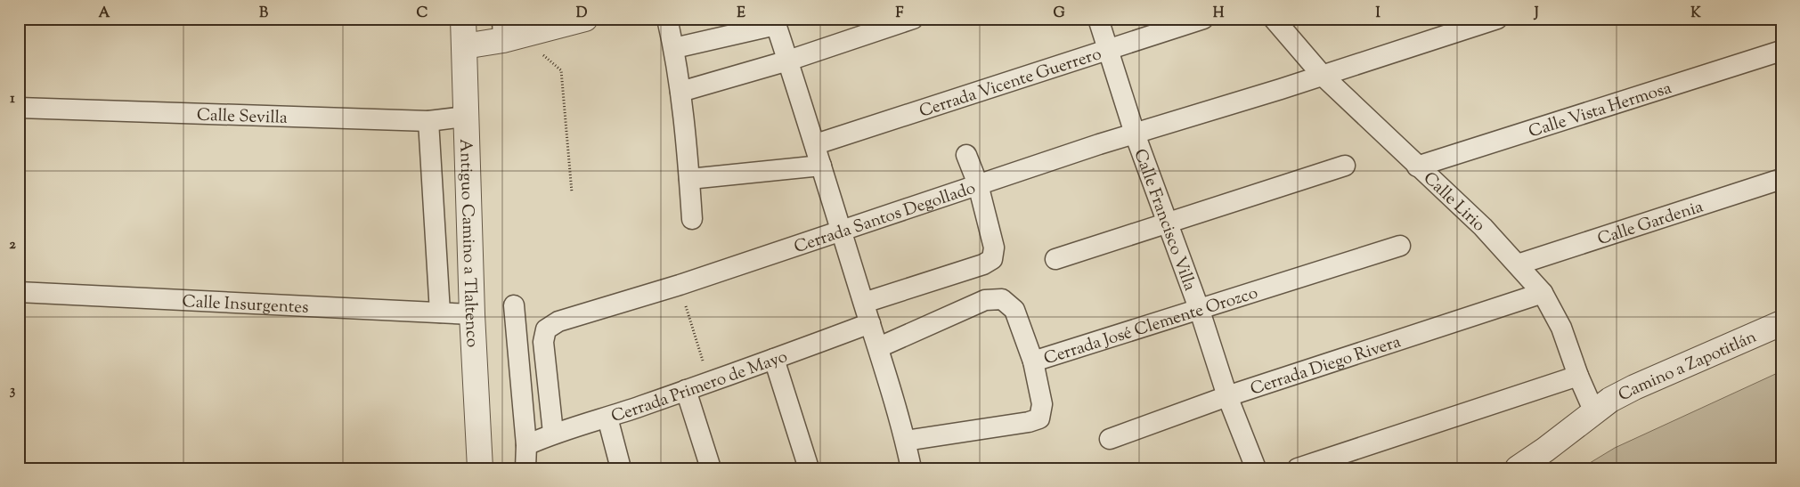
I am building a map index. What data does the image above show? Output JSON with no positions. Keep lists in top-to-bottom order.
{
  "streets": {
    "street": [
      "Cerrada Vicente Guerrero",
      "Calle Vista Hermosa",
      "Calle Sevilla",
      "Calle Lirio",
      "Cerrada Santos Degollado",
      "Calle Francisco Villa",
      "Calle Gardenia",
      "Antiguo Camino a Tlaltenco",
      "Calle Insurgentes",
      "Cerrada José Clemente Orozco",
      "Cerrada Diego Rivera",
      "Camino a Zapotitlán",
      "Cerrada Primero de Mayo"
    ]
  },
  "crossings": [
    ["Cerrada Vicente Guerrero", "Calle Francisco Villa"],
    ["Calle Vista Hermosa", "Calle Lirio"],
    ["Calle Sevilla", "Antiguo Camino a Tlaltenco"],
    ["Calle Lirio", "Cerrada Santos Degollado"],
    ["Calle Lirio", "Calle Gardenia"],
    ["Calle Lirio", "Cerrada Diego Rivera"],
    ["Calle Lirio", "Camino a Zapotitlán"],
    ["Cerrada Santos Degollado", "Calle Francisco Villa"],
    ["Cerrada Santos Degollado", "Cerrada Primero de Mayo"],
    ["Calle Francisco Villa", "Cerrada José Clemente Orozco"],
    ["Calle Francisco Villa", "Cerrada Diego Rivera"],
    ["Antiguo Camino a Tlaltenco", "Calle Insurgentes"]
  ],
  "grid": {
    "columns": [
      "A",
      "B",
      "C",
      "D",
      "E",
      "F",
      "G",
      "H",
      "I",
      "J",
      "K"
    ],
    "rows": ["1", "2", "3"]
  }
}
